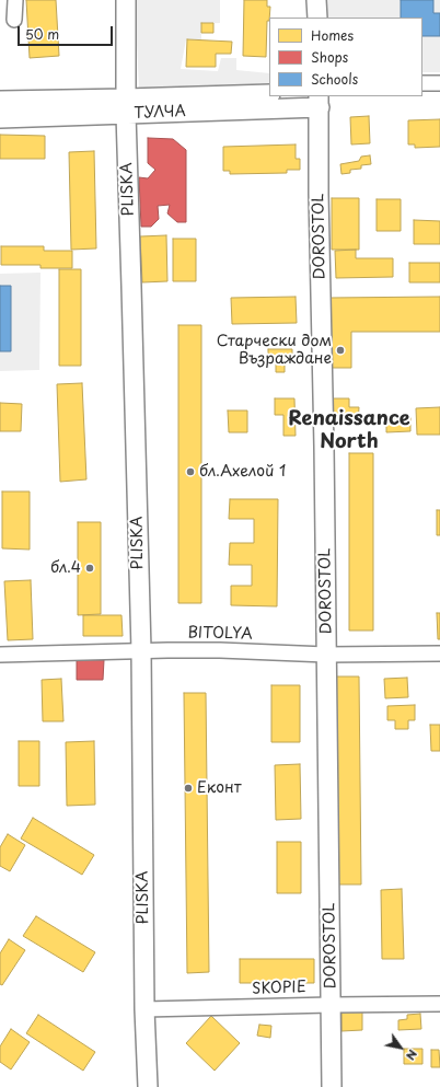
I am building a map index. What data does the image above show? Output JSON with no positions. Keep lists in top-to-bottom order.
{
  "streets": {
    "main road": ["ТУЛЧА", "PLISKA", "DOROSTOL"],
    "street": ["BITOLYA", "SKOPIE"]
  },
  "crossings": [
    ["ТУЛЧА", "PLISKA"],
    ["ТУЛЧА", "DOROSTOL"],
    ["PLISKA", "BITOLYA"],
    ["PLISKA", "SKOPIE"],
    ["DOROSTOL", "BITOLYA"],
    ["DOROSTOL", "SKOPIE"]
  ],
  "districts": ["Renaissance North"],
  "places": [
    "Старчески дом Възраждане",
    "бл.Ахелой 1",
    "бл.4",
    "Еконт"
  ],
  "legend": ["Homes", "Shops", "Schools"],
  "scale_bar": "50 m",
  "north": "bottom right"
}
